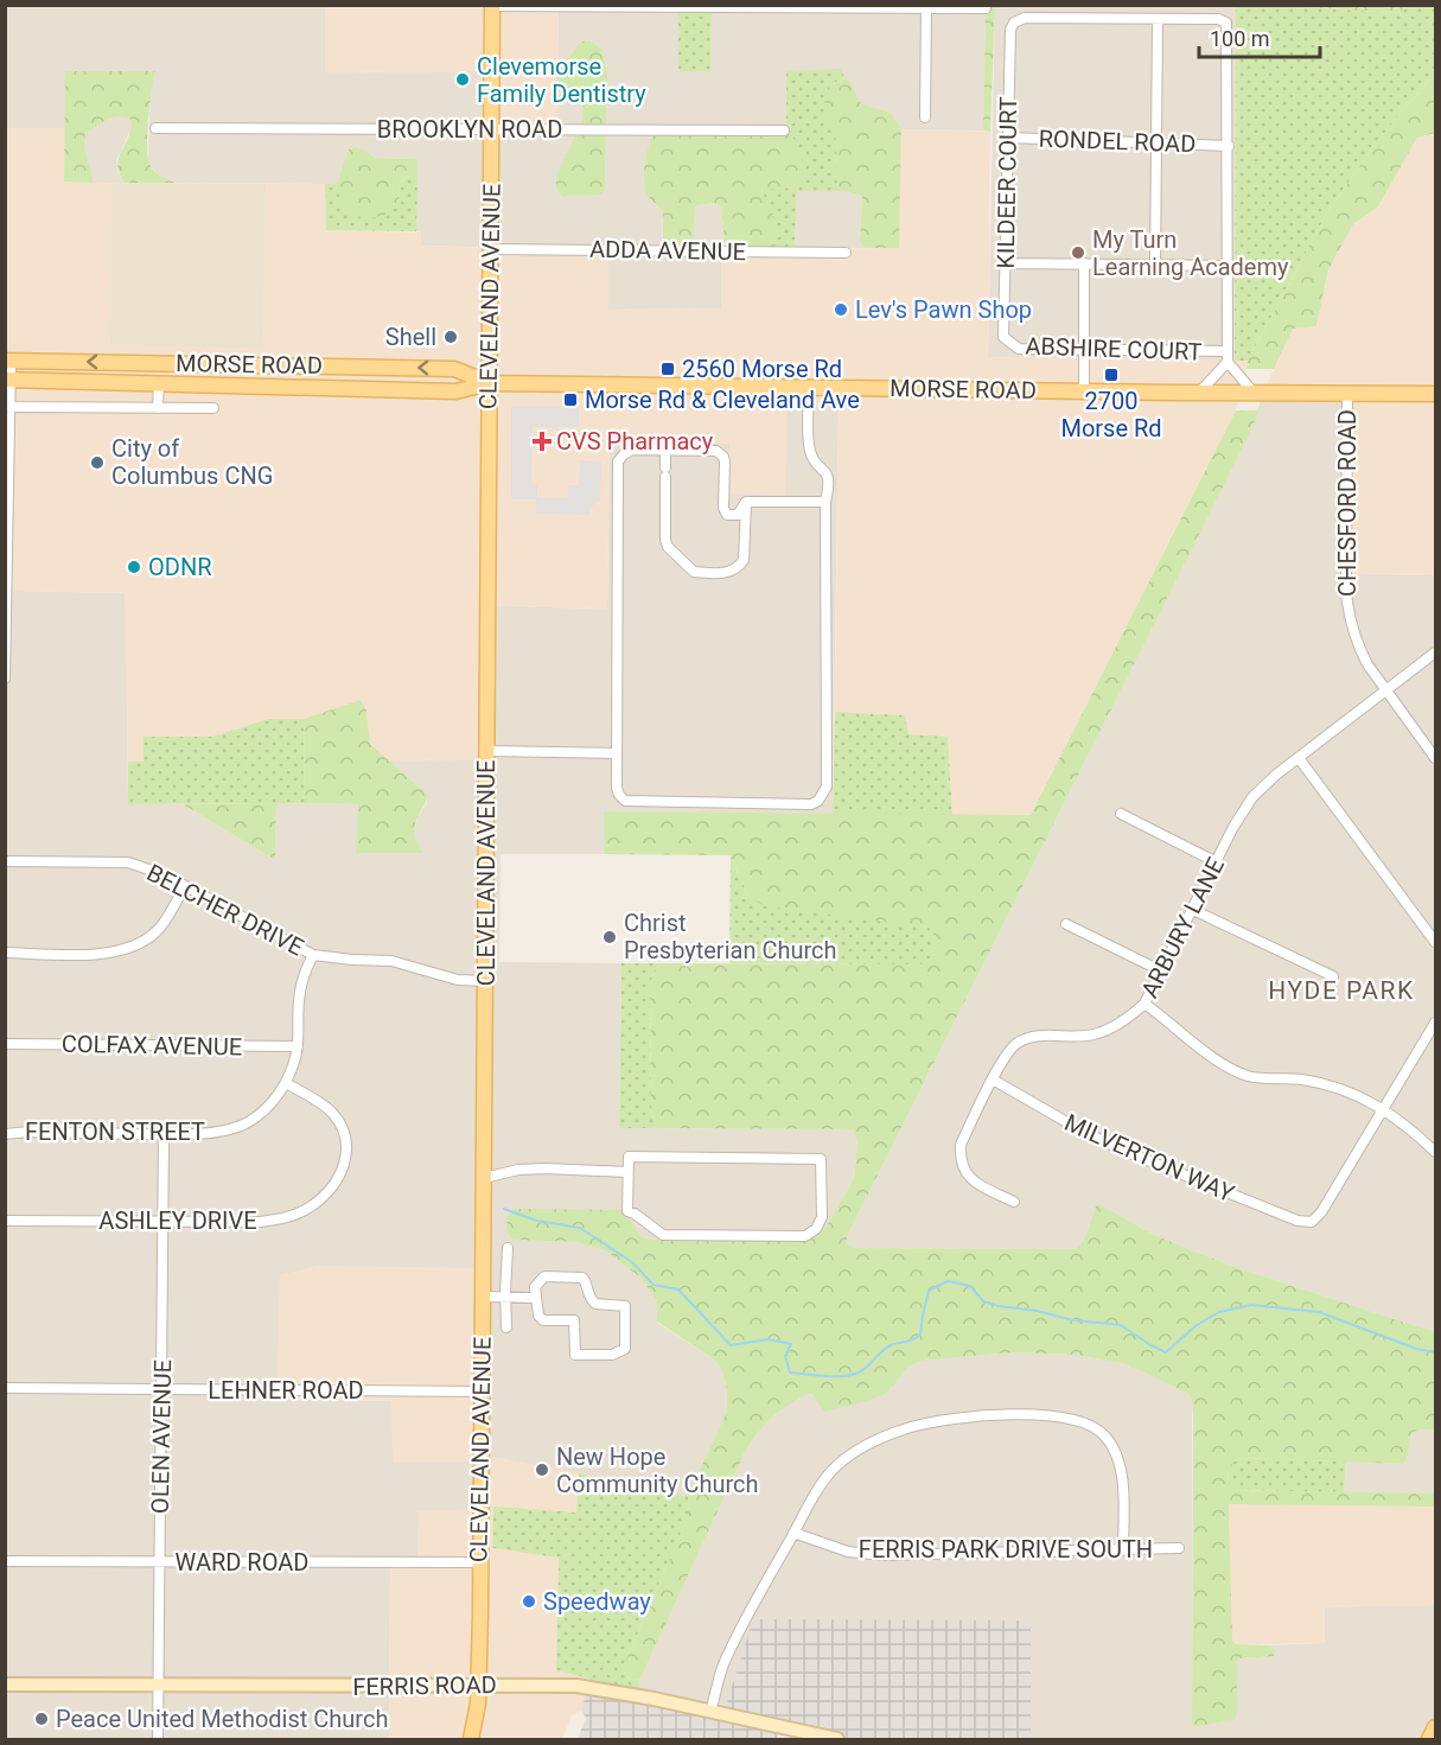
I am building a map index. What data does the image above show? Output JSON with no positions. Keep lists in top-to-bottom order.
{
  "streets": {
    "main road": ["CLEVELAND AVENUE", "MORSE ROAD", "FERRIS ROAD"],
    "street": [
      "BROOKLYN ROAD",
      "RONDEL ROAD",
      "KILDEER COURT",
      "ADDA AVENUE",
      "ABSHIRE COURT",
      "CHESFORD ROAD",
      "BELCHER DRIVE",
      "ARBURY LANE",
      "COLFAX AVENUE",
      "FENTON STREET",
      "MILVERTON WAY",
      "ASHLEY DRIVE",
      "LEHNER ROAD",
      "OLEN AVENUE",
      "FERRIS PARK DRIVE SOUTH",
      "WARD ROAD"
    ]
  },
  "crossings": [
    ["BROOKLYN ROAD", "CLEVELAND AVENUE"],
    ["RONDEL ROAD", "KILDEER COURT"],
    ["KILDEER COURT", "ABSHIRE COURT"],
    ["ADDA AVENUE", "CLEVELAND AVENUE"],
    ["CLEVELAND AVENUE", "MORSE ROAD"],
    ["CLEVELAND AVENUE", "BELCHER DRIVE"],
    ["CLEVELAND AVENUE", "LEHNER ROAD"],
    ["CLEVELAND AVENUE", "WARD ROAD"],
    ["CLEVELAND AVENUE", "FERRIS ROAD"],
    ["MORSE ROAD", "CHESFORD ROAD"],
    ["CHESFORD ROAD", "ARBURY LANE"],
    ["BELCHER DRIVE", "FENTON STREET"],
    ["ARBURY LANE", "MILVERTON WAY"],
    ["COLFAX AVENUE", "FENTON STREET"],
    ["FENTON STREET", "ASHLEY DRIVE"],
    ["FENTON STREET", "OLEN AVENUE"],
    ["ASHLEY DRIVE", "OLEN AVENUE"],
    ["LEHNER ROAD", "OLEN AVENUE"],
    ["OLEN AVENUE", "WARD ROAD"],
    ["OLEN AVENUE", "FERRIS ROAD"]
  ],
  "districts": ["HYDE PARK"],
  "places": {
    "other": [
      "Clevemorse Family Dentistry",
      "My Turn Learning Academy",
      "Lev's Pawn Shop",
      "Shell",
      "City of Columbus CNG",
      "ODNR",
      "Christ Presbyterian Church",
      "New Hope Community Church",
      "Speedway",
      "Peace United Methodist Church"
    ],
    "transit": ["2560 Morse Rd", "2700 Morse Rd", "Morse Rd & Cleveland Ave"],
    "health": ["CVS Pharmacy"]
  },
  "scale_bar": "100 m"
}
